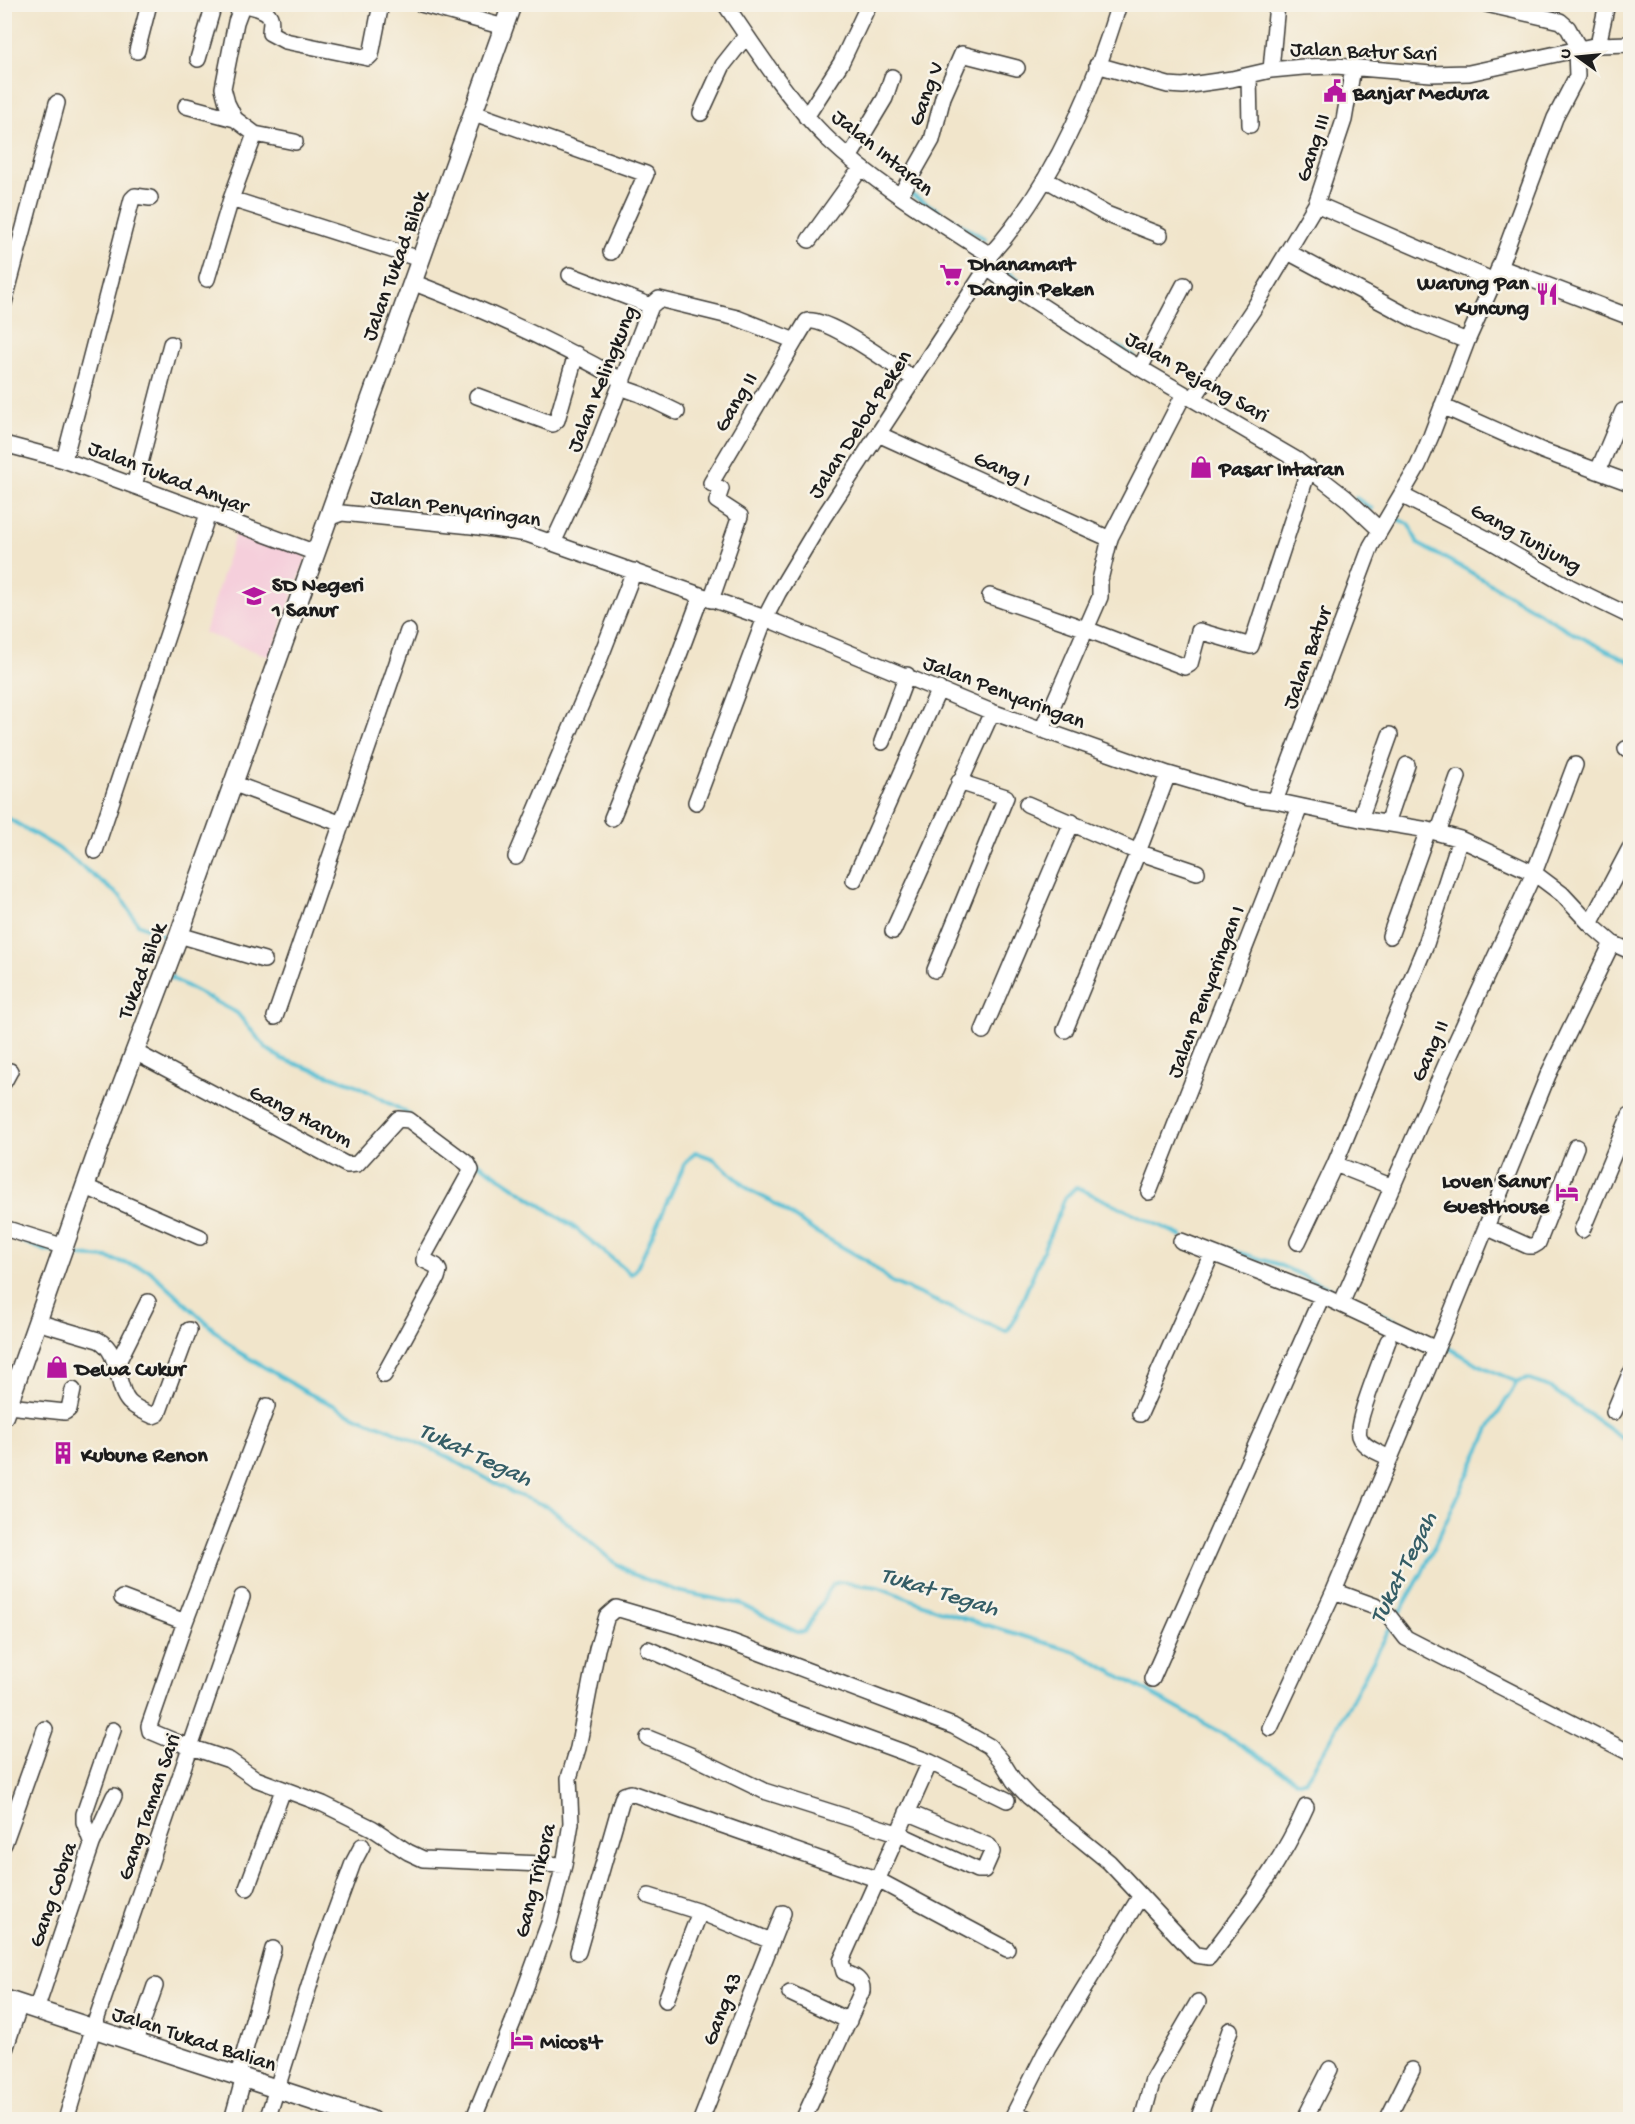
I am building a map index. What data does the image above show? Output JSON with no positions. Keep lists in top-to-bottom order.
{
  "streets": {
    "street": [
      "Jalan Batur Sari",
      "Gang V",
      "Gang III",
      "Jalan Intaran",
      "Jalan Tukad Bilok",
      "Jalan Pejang Sari",
      "Jalan Kelingkung",
      "Gang II",
      "Jalan Delod Peken",
      "Gang I",
      "Jalan Tukad Anyar",
      "Jalan Penyaringan",
      "Gang Tunjung",
      "Jalan Batur",
      "Tukad Bilok",
      "Jalan Penyaringan I",
      "Gang Harum",
      "Gang Taman Sari",
      "Gang Trikora",
      "Gang Cobra",
      "Gang 43",
      "Jalan Tukad Balian"
    ]
  },
  "crossings": [
    ["Jalan Batur Sari", "Gang III"],
    ["Jalan Batur Sari", "Jalan Delod Peken"],
    ["Jalan Batur Sari", "Jalan Batur"],
    ["Gang V", "Jalan Intaran"],
    ["Gang III", "Jalan Pejang Sari"],
    ["Gang III", "Gang I"],
    ["Gang III", "Jalan Penyaringan"],
    ["Jalan Intaran", "Jalan Pejang Sari"],
    ["Jalan Intaran", "Jalan Delod Peken"],
    ["Jalan Tukad Bilok", "Jalan Tukad Anyar"],
    ["Jalan Tukad Bilok", "Jalan Penyaringan"],
    ["Jalan Tukad Bilok", "Tukad Bilok"],
    ["Jalan Pejang Sari", "Jalan Delod Peken"],
    ["Jalan Pejang Sari", "Jalan Batur"],
    ["Jalan Kelingkung", "Gang II"],
    ["Jalan Kelingkung", "Jalan Penyaringan"],
    ["Gang II", "Jalan Penyaringan"],
    ["Jalan Delod Peken", "Gang I"],
    ["Jalan Delod Peken", "Jalan Penyaringan"],
    ["Jalan Tukad Anyar", "Tukad Bilok"],
    ["Jalan Penyaringan", "Jalan Batur"],
    ["Jalan Penyaringan", "Jalan Penyaringan I"],
    ["Gang Tunjung", "Jalan Batur"],
    ["Tukad Bilok", "Gang Harum"],
    ["Gang Taman Sari", "Jalan Tukad Balian"],
    ["Gang Cobra", "Jalan Tukad Balian"]
  ],
  "water": ["Tukat Tegah"],
  "places": {
    "public building": ["Banjar Medura"],
    "supermarket": ["Dhanamart Dangin Peken"],
    "restaurant": ["Warung Pan Kuncung"],
    "shop": ["Pasar Intaran", "Dewa Cukur"],
    "school or university": ["SD Negeri 1 Sanur"],
    "hotel": ["Loven Sanur Guesthouse", "Micos't"],
    "building": ["Kubune Renon"]
  },
  "north": "left"
}
